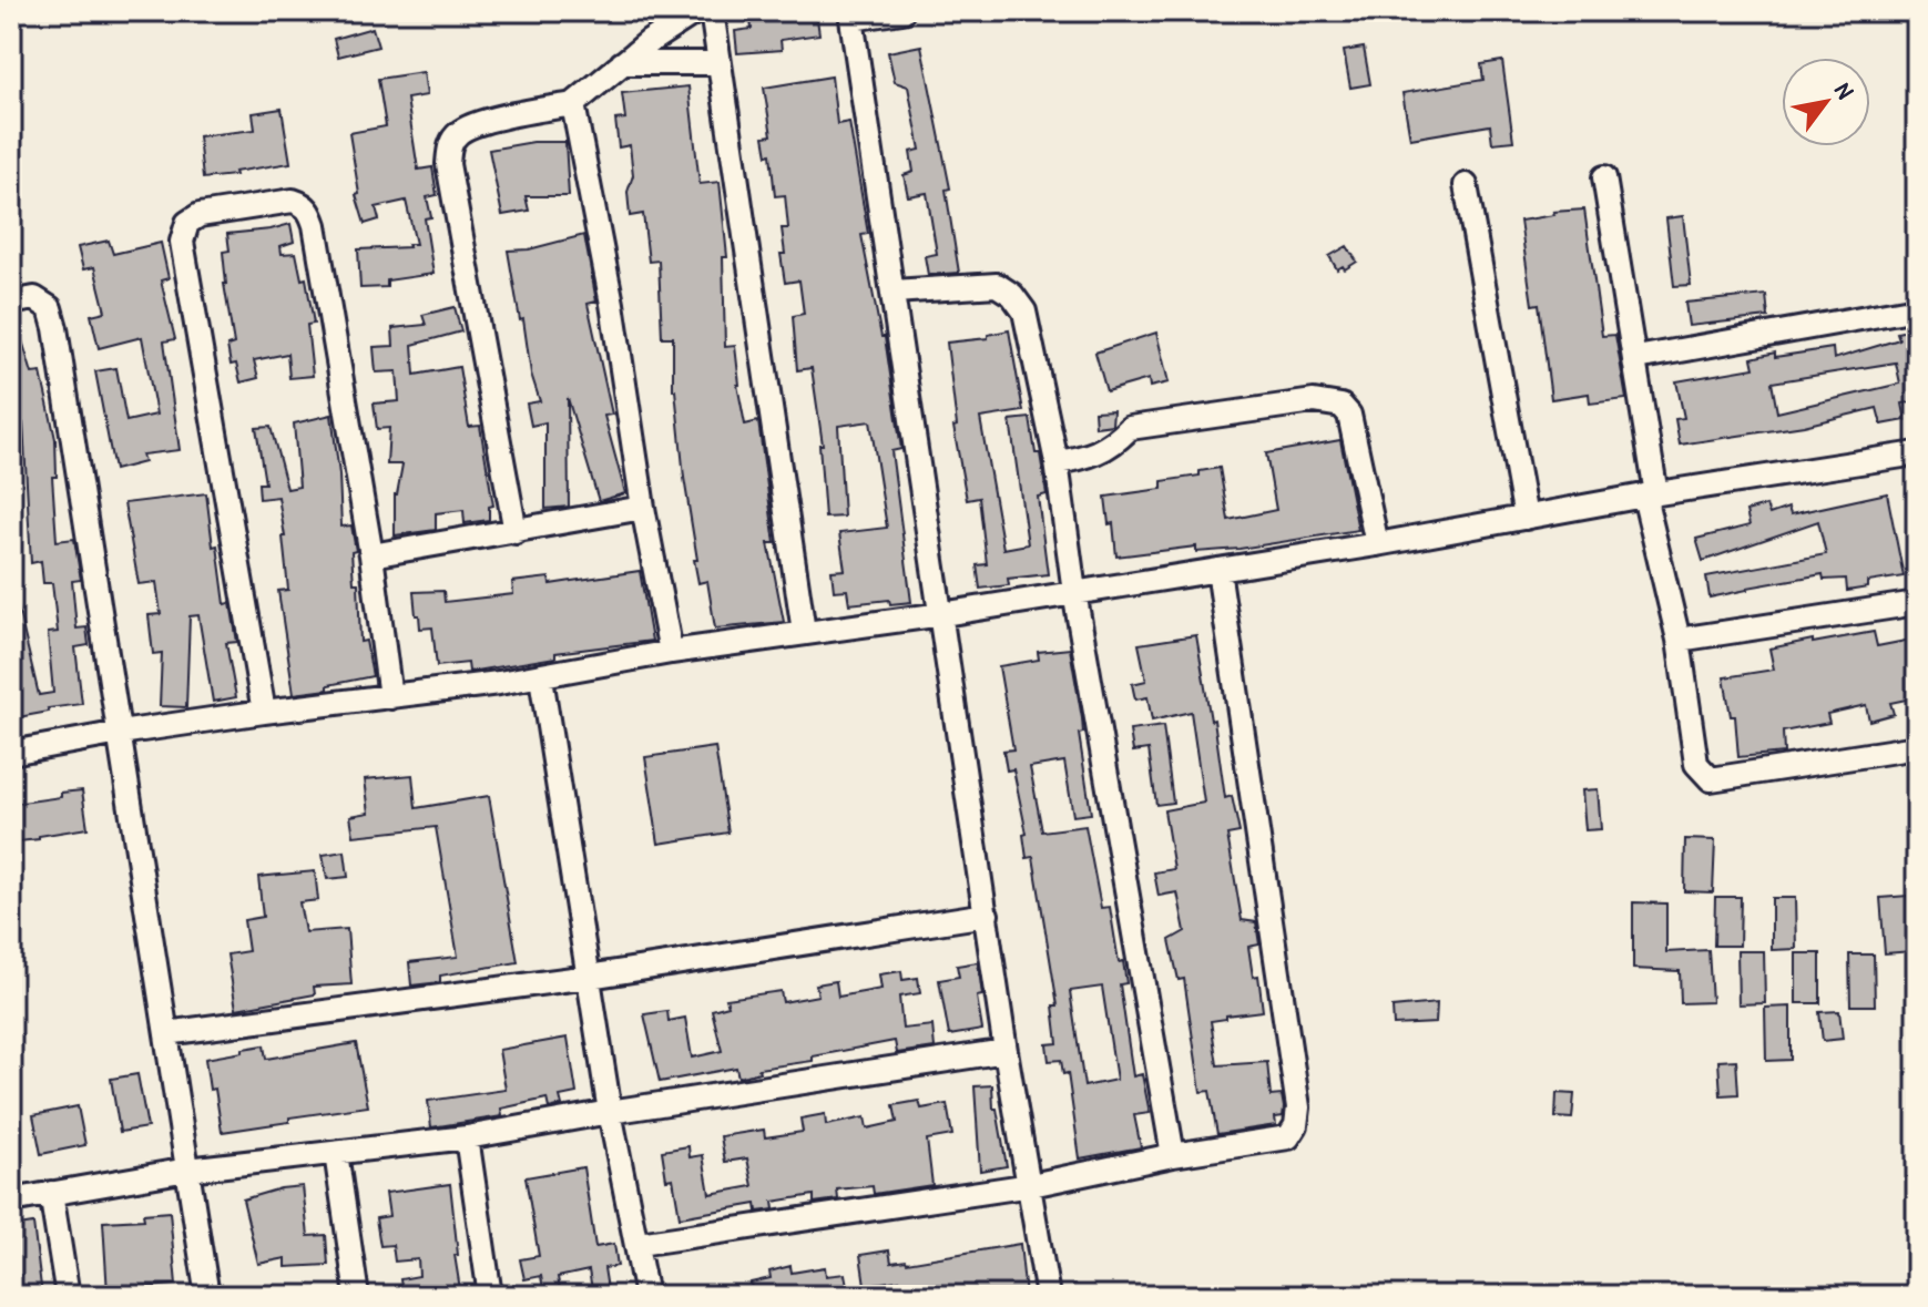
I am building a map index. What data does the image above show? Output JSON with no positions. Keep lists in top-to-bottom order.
{
  "north": "top right"
}
